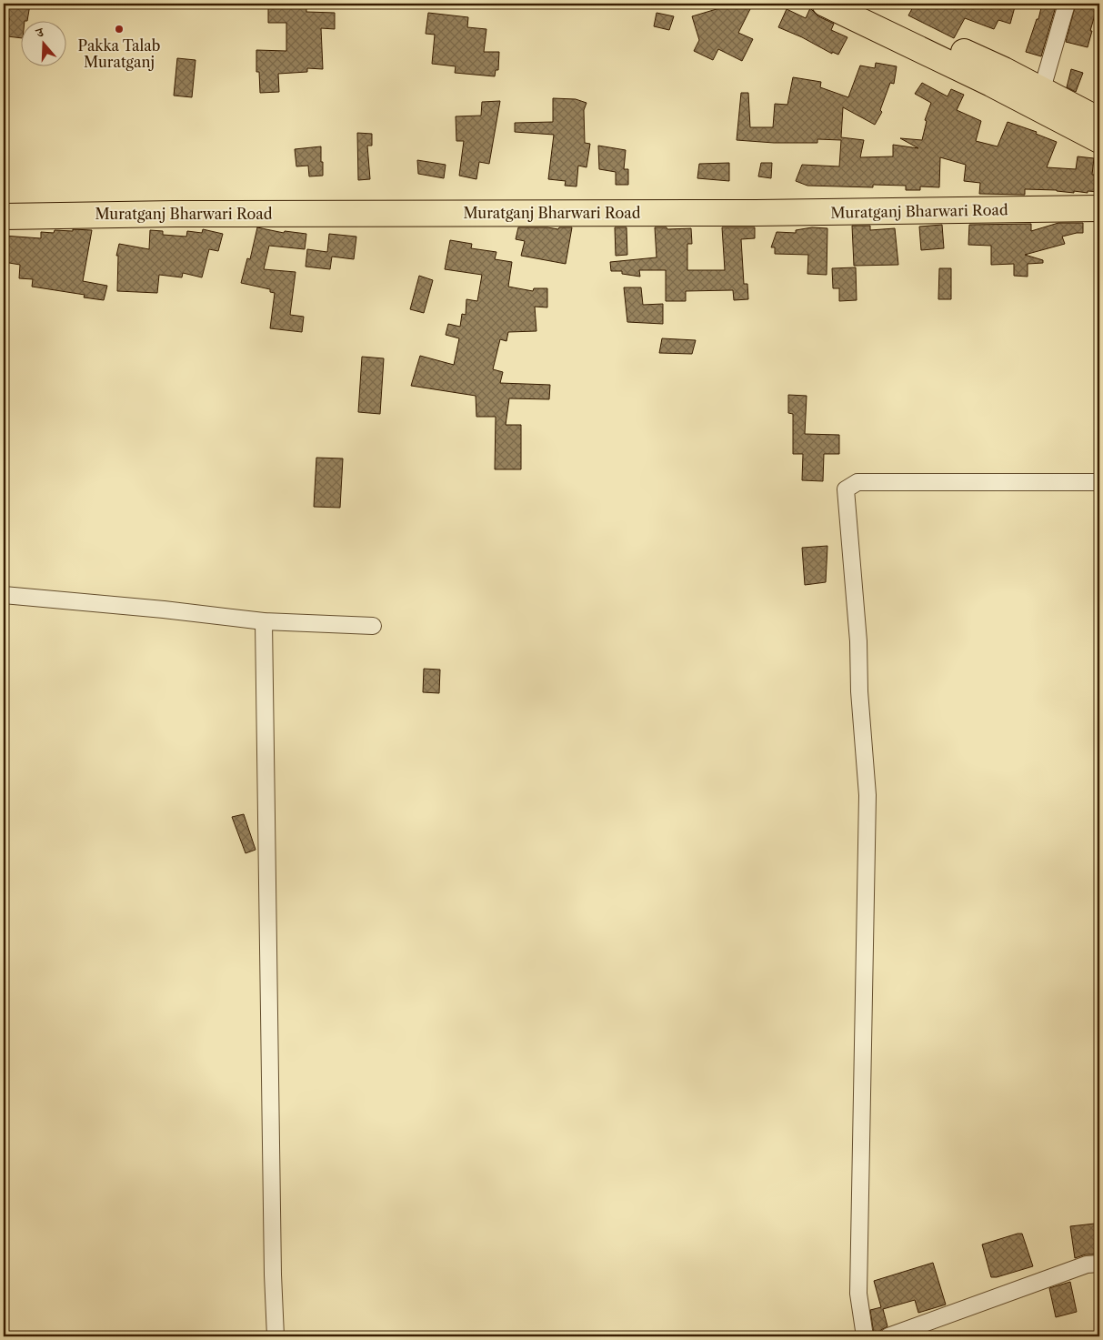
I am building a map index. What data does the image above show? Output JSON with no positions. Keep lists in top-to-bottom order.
{
  "streets": {
    "main road": ["Muratganj Bharwari Road"]
  },
  "places": ["Pakka Talab Muratganj"],
  "north": "top"
}
